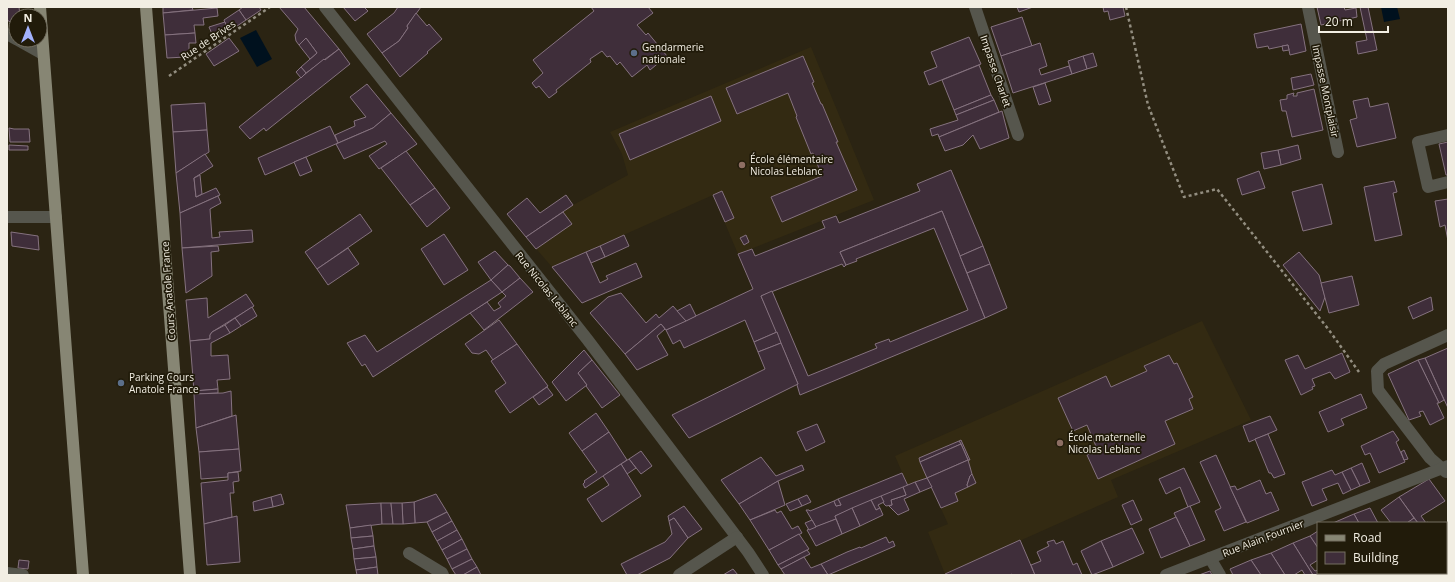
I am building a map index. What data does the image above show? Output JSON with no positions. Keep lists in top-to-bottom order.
{
  "streets": {
    "main road": ["Cours Anatole France"],
    "street": [
      "Impasse Charlet",
      "Impasse Montplaisir",
      "Rue Nicolas Leblanc",
      "Rue Alain Fournier"
    ],
    "path": ["Rue de Brives"]
  },
  "crossings": [
    ["Rue de Brives", "Cours Anatole France"]
  ],
  "places": [
    "Gendarmerie nationale",
    "École élémentaire Nicolas Leblanc",
    "Parking Cours Anatole France",
    "École maternelle Nicolas Leblanc"
  ],
  "legend": ["Road", "Building"],
  "scale_bar": "20 m",
  "north": "top"
}
